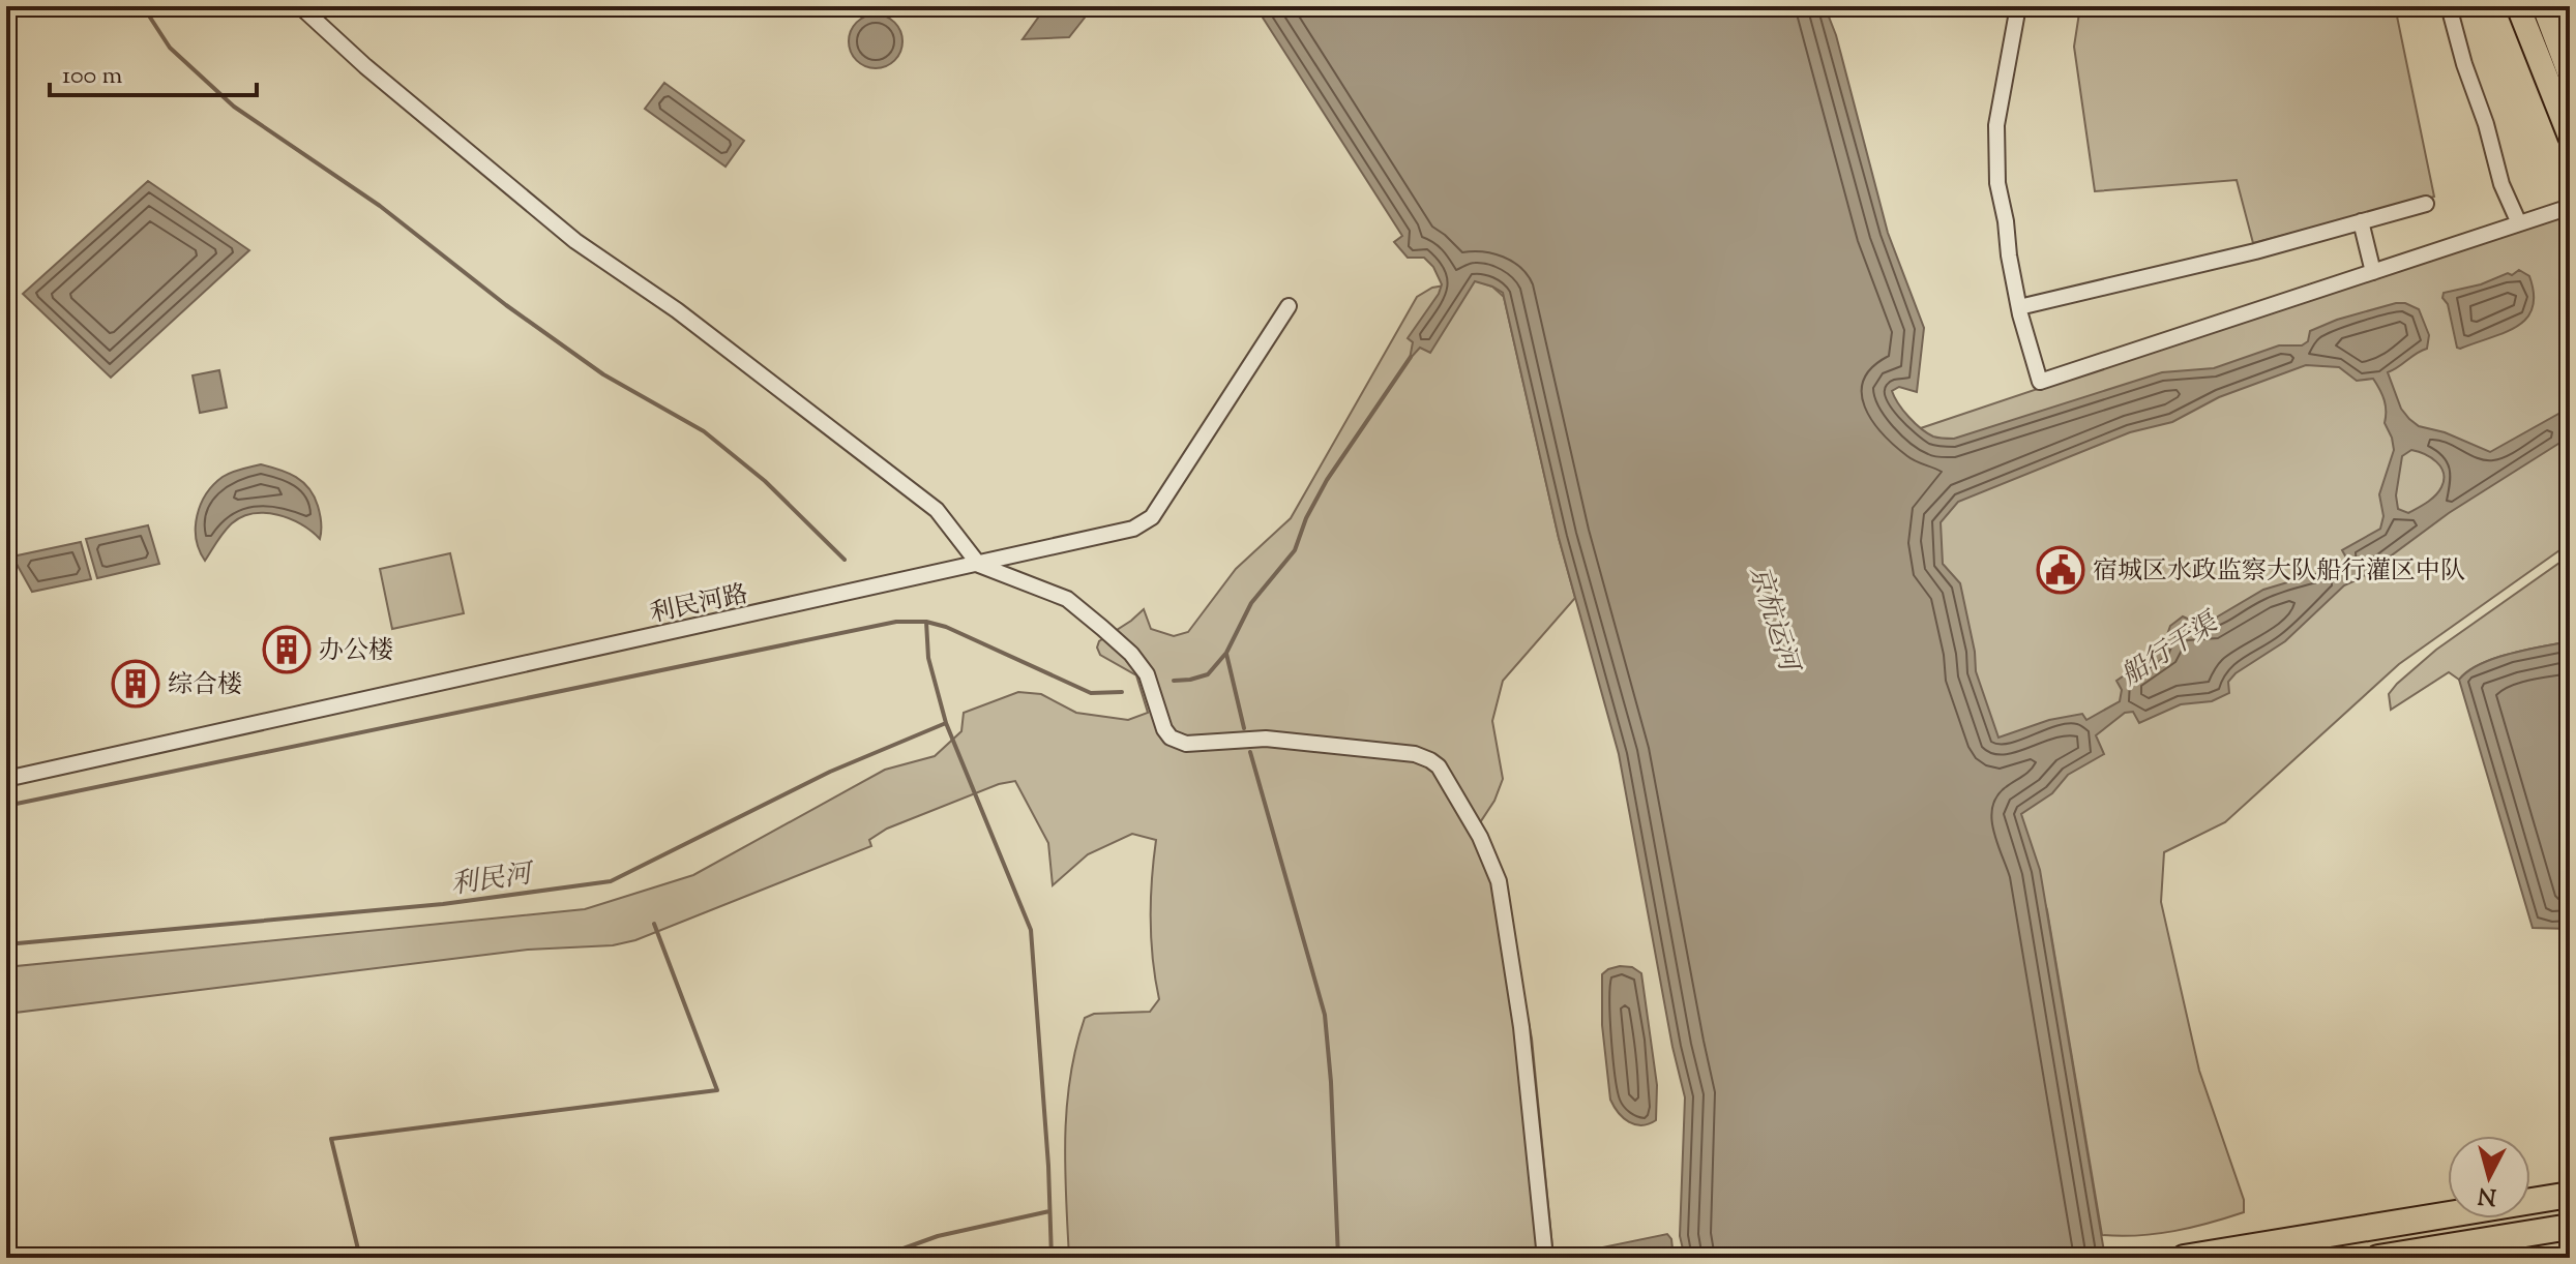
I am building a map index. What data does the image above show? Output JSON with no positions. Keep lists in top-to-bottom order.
{
  "streets": {
    "street": ["利民河路"]
  },
  "water": ["京杭运河", "船行干渠", "利民河"],
  "places": {
    "public building": ["宿城区水政监察大队船行灌区中队"],
    "building": ["办公楼", "综合楼"]
  },
  "scale_bar": "100 m",
  "north": "bottom"
}
